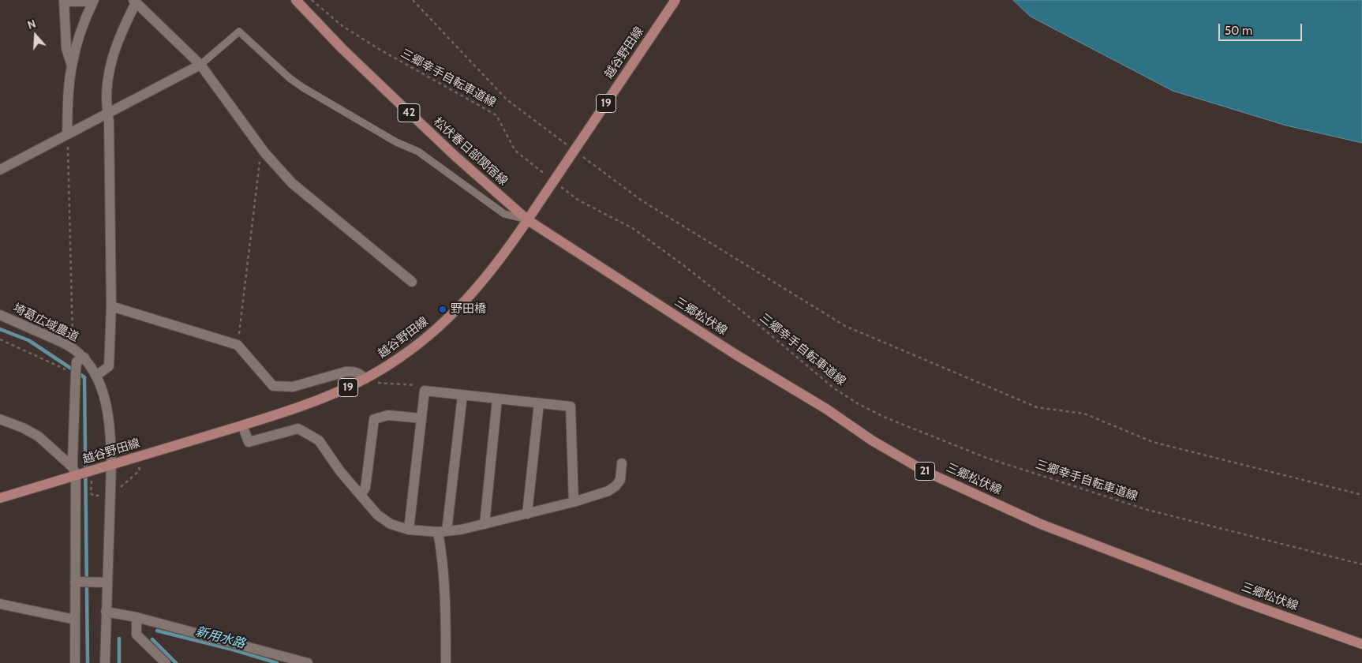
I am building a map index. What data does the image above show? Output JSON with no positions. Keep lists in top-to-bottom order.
{
  "streets": {
    "main road": [
      "越谷野田線",
      "19",
      "42",
      "松伏春日部関宿線",
      "三郷松伏線",
      "21"
    ],
    "street": ["埼葛広域農道"],
    "path": ["三郷幸手自転車道線"]
  },
  "crossings": [
    ["越谷野田線", "松伏春日部関宿線"],
    ["越谷野田線", "三郷松伏線"],
    ["越谷野田線", "埼葛広域農道"],
    ["松伏春日部関宿線", "三郷松伏線"]
  ],
  "water": ["新用水路"],
  "places": ["野田橋"],
  "scale_bar": "50 m",
  "north": "top"
}
